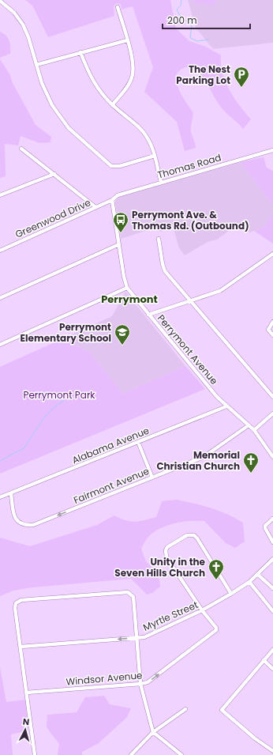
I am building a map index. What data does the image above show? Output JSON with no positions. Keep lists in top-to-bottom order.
{
  "streets": {
    "street": [
      "Thomas Road",
      "Greenwood Drive",
      "Perrymont Avenue",
      "Alabama Avenue",
      "Fairmont Avenue",
      "Myrtle Street",
      "Windsor Avenue"
    ]
  },
  "crossings": [
    ["Thomas Road", "Greenwood Drive"],
    ["Thomas Road", "Perrymont Avenue"],
    ["Greenwood Drive", "Perrymont Avenue"],
    ["Perrymont Avenue", "Alabama Avenue"],
    ["Perrymont Avenue", "Fairmont Avenue"],
    ["Alabama Avenue", "Fairmont Avenue"],
    ["Myrtle Street", "Windsor Avenue"]
  ],
  "one_way": ["Fairmont Avenue", "Myrtle Street", "Windsor Avenue"],
  "districts": ["Perrymont"],
  "parks": ["Perrymont Park"],
  "places": {
    "parking": ["The Nest Parking Lot"],
    "bus stop": ["Perrymont Ave. & Thomas Rd. (Outbound)"],
    "school or university": ["Perrymont Elementary School"],
    "church": ["Memorial Christian Church", "Unity in the Seven Hills Church"]
  },
  "scale_bar": "200 m",
  "north": "top"
}
